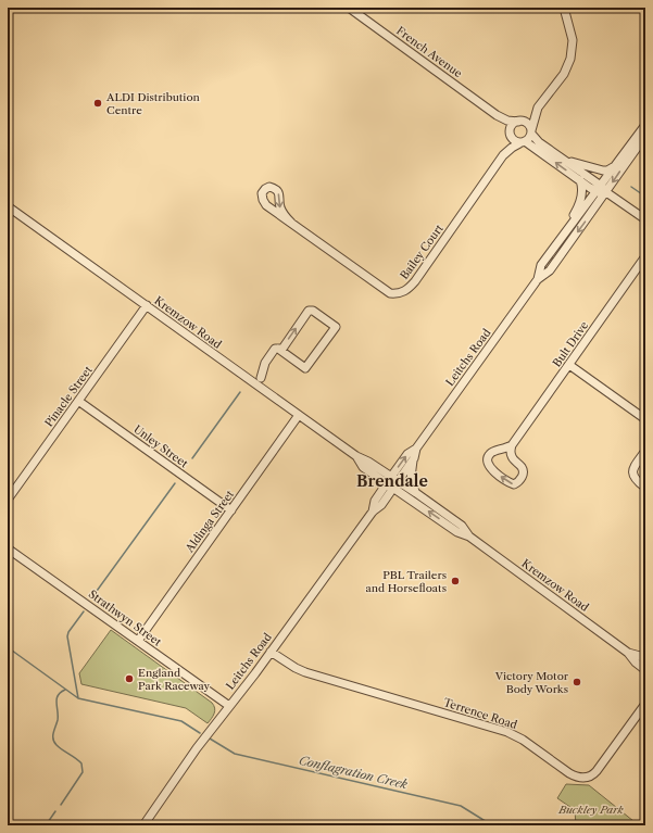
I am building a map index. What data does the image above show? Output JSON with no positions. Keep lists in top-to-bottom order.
{
  "streets": {
    "street": [
      "French Avenue",
      "Bailey Court",
      "Kremzow Road",
      "Bult Drive",
      "Leitchs Road",
      "Pinacle Street",
      "Unley Street",
      "Aldinga Street",
      "Strathwyn Street",
      "Terrence Road"
    ]
  },
  "crossings": [
    ["French Avenue", "Bailey Court"],
    ["Kremzow Road", "Leitchs Road"],
    ["Kremzow Road", "Pinacle Street"],
    ["Kremzow Road", "Aldinga Street"],
    ["Leitchs Road", "Strathwyn Street"],
    ["Leitchs Road", "Terrence Road"],
    ["Pinacle Street", "Unley Street"],
    ["Unley Street", "Aldinga Street"],
    ["Aldinga Street", "Strathwyn Street"]
  ],
  "districts": ["Brendale"],
  "water": ["Conflagration Creek"],
  "parks": ["Buckley Park"],
  "places": [
    "ALDI Distribution Centre",
    "PBL Trailers and Horsefloats",
    "England Park Raceway",
    "Victory Motor Body Works"
  ]
}
